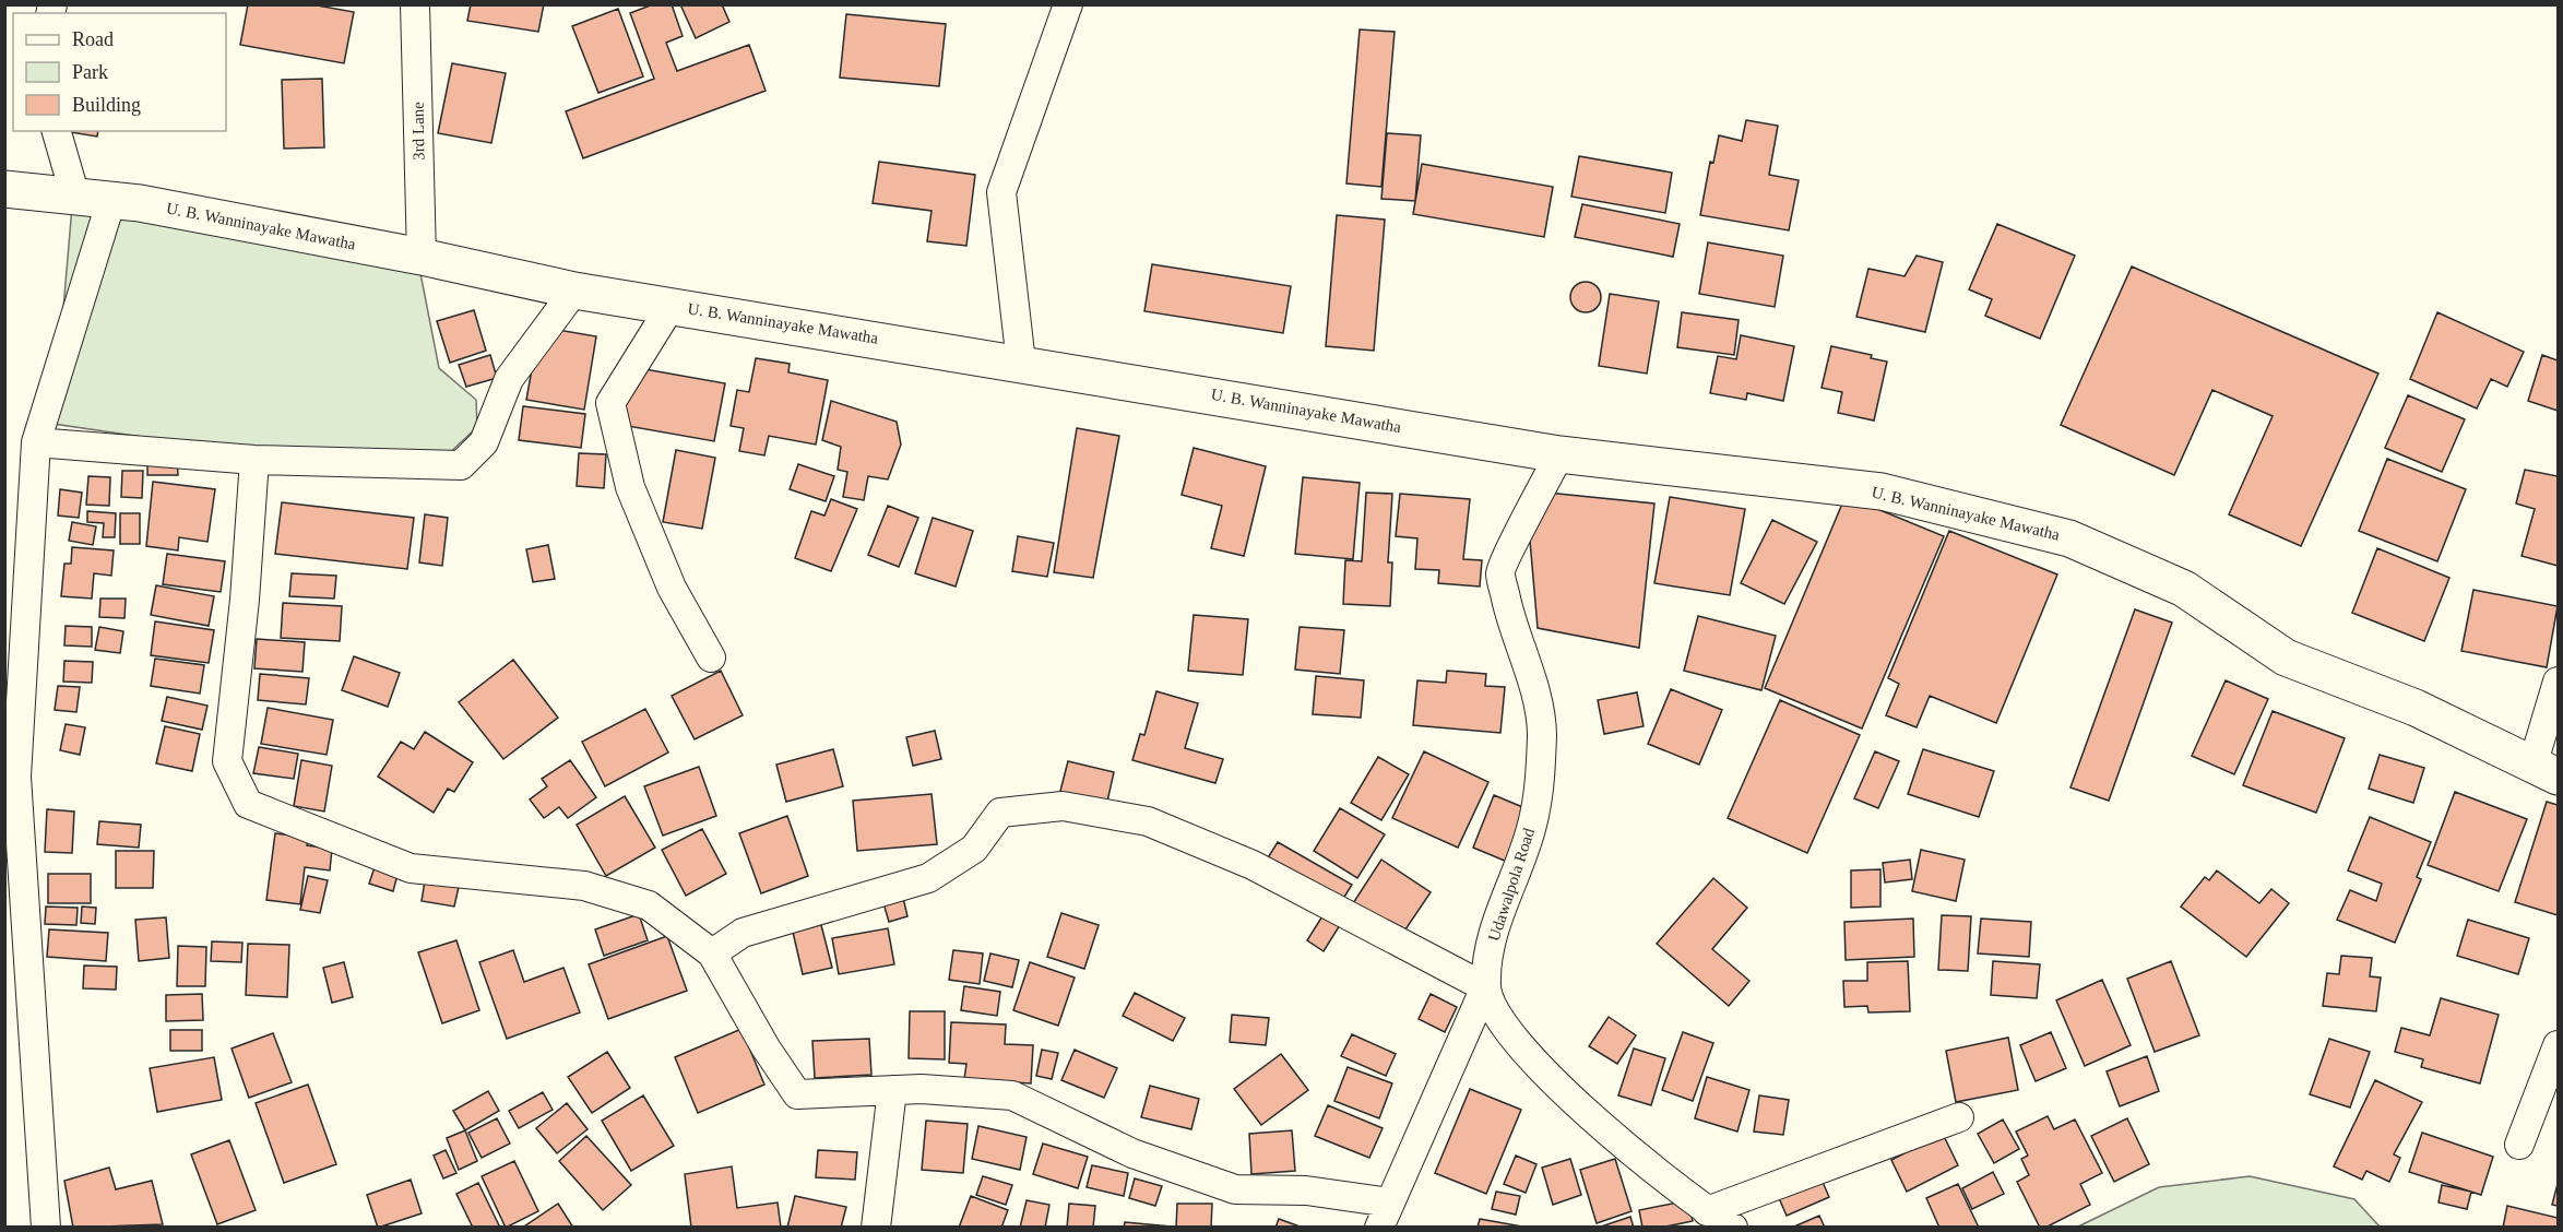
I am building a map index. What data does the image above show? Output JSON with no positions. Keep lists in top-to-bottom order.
{
  "streets": {
    "main road": ["U. B. Wanninayake Mawatha"],
    "street": ["3rd Lane", "Udawalpola Road"]
  },
  "crossings": [
    ["3rd Lane", "U. B. Wanninayake Mawatha"],
    ["U. B. Wanninayake Mawatha", "Udawalpola Road"]
  ],
  "legend": ["Road", "Park", "Building"]
}
